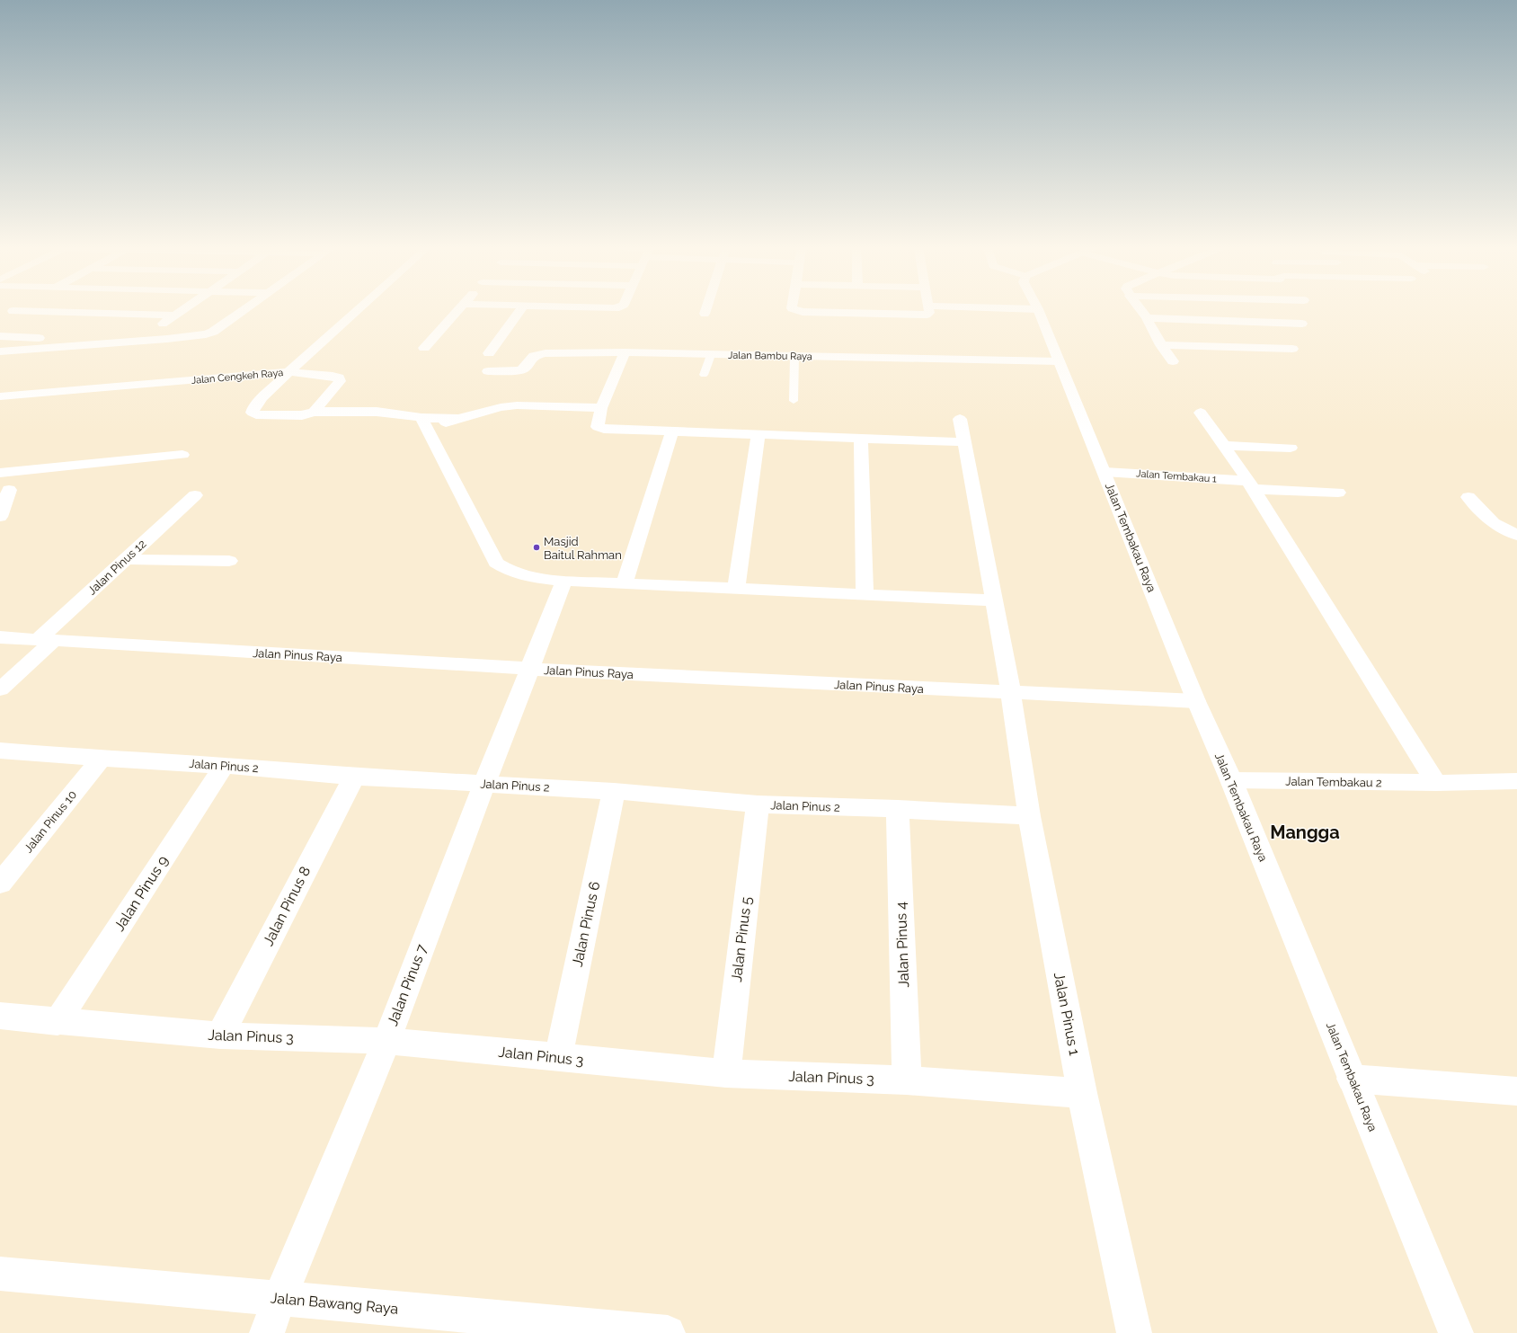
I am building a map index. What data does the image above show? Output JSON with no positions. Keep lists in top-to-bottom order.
{
  "streets": {
    "street": [
      "Jalan Bambu Raya",
      "Jalan Cengkeh Raya",
      "Jalan Tembakau 1",
      "Jalan Tembakau Raya",
      "Jalan Pinus 12",
      "Jalan Pinus Raya",
      "Jalan Pinus 2",
      "Jalan Tembakau 2",
      "Jalan Pinus 10",
      "Jalan Pinus 9",
      "Jalan Pinus 8",
      "Jalan Pinus 6",
      "Jalan Pinus 5",
      "Jalan Pinus 4",
      "Jalan Pinus 7",
      "Jalan Pinus 1",
      "Jalan Pinus 3",
      "Jalan Bawang Raya"
    ]
  },
  "crossings": [
    ["Jalan Bambu Raya", "Jalan Tembakau Raya"],
    ["Jalan Tembakau 1", "Jalan Tembakau Raya"],
    ["Jalan Tembakau Raya", "Jalan Pinus Raya"],
    ["Jalan Tembakau Raya", "Jalan Tembakau 2"],
    ["Jalan Pinus 12", "Jalan Pinus Raya"],
    ["Jalan Pinus Raya", "Jalan Pinus 7"],
    ["Jalan Pinus Raya", "Jalan Pinus 1"],
    ["Jalan Pinus 2", "Jalan Pinus 10"],
    ["Jalan Pinus 2", "Jalan Pinus 9"],
    ["Jalan Pinus 2", "Jalan Pinus 8"],
    ["Jalan Pinus 2", "Jalan Pinus 6"],
    ["Jalan Pinus 2", "Jalan Pinus 5"],
    ["Jalan Pinus 2", "Jalan Pinus 4"],
    ["Jalan Pinus 2", "Jalan Pinus 7"],
    ["Jalan Pinus 2", "Jalan Pinus 1"],
    ["Jalan Pinus 9", "Jalan Pinus 3"],
    ["Jalan Pinus 8", "Jalan Pinus 3"],
    ["Jalan Pinus 6", "Jalan Pinus 3"],
    ["Jalan Pinus 5", "Jalan Pinus 3"],
    ["Jalan Pinus 4", "Jalan Pinus 3"],
    ["Jalan Pinus 7", "Jalan Pinus 3"],
    ["Jalan Pinus 7", "Jalan Bawang Raya"],
    ["Jalan Pinus 1", "Jalan Pinus 3"]
  ],
  "districts": ["Mangga"],
  "places": ["Masjid Baitul Rahman"]
}
